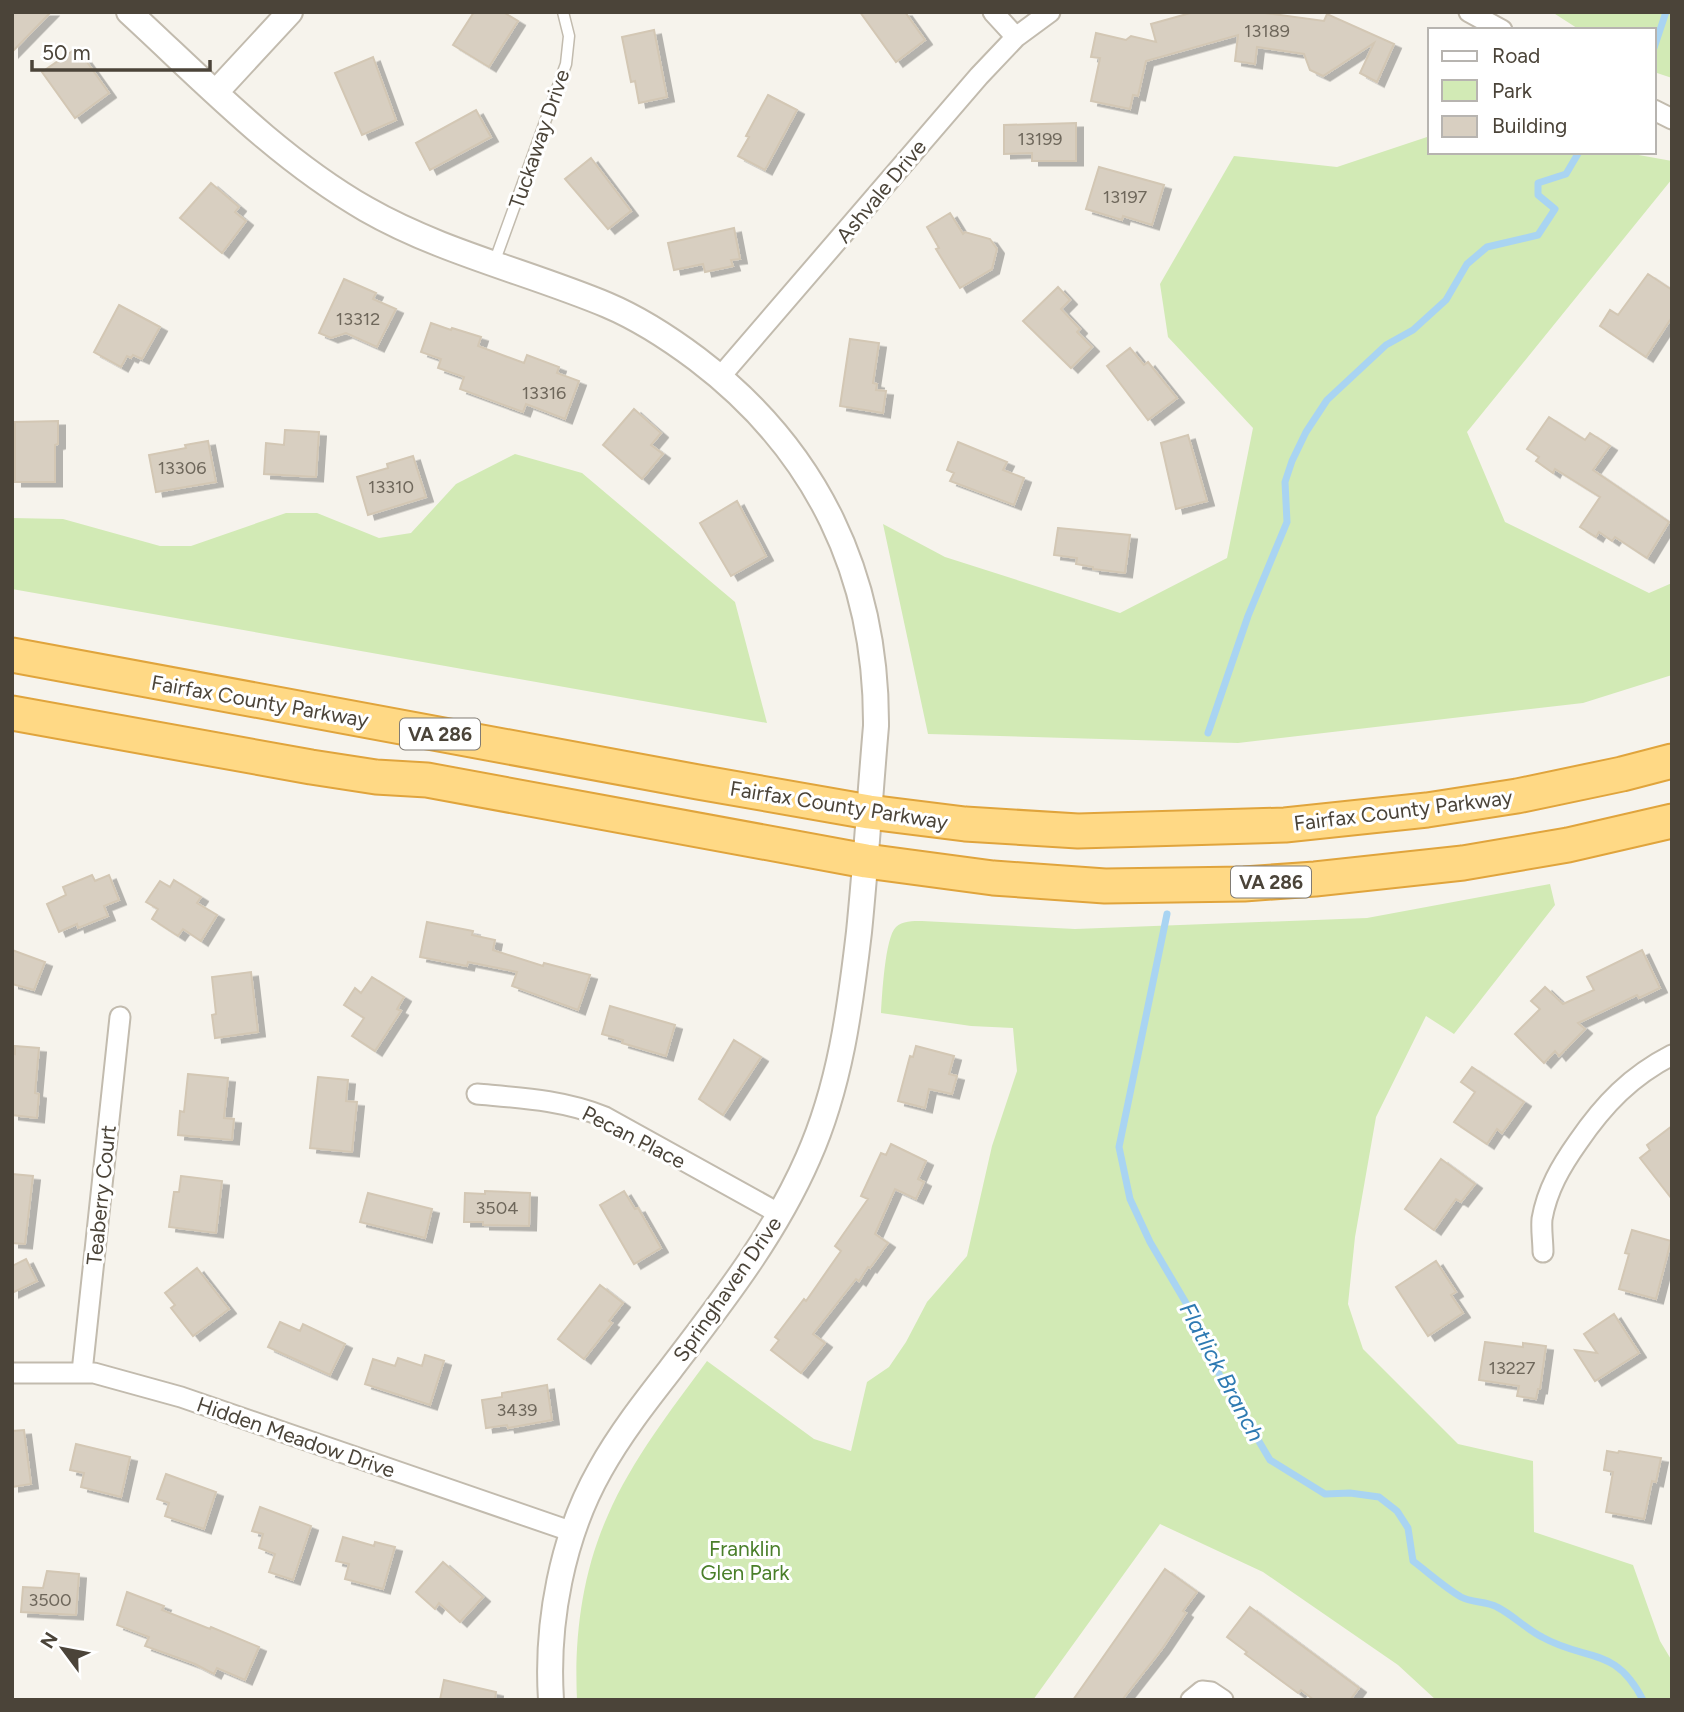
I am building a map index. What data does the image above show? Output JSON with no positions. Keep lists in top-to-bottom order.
{
  "streets": {
    "highway": ["Fairfax County Parkway", "VA 286"],
    "street": [
      "Ashvale Drive",
      "Pecan Place",
      "Teaberry Court",
      "Springhaven Drive",
      "Hidden Meadow Drive"
    ],
    "lane": ["Tuckaway Drive"]
  },
  "crossings": [
    ["VA 286", "Springhaven Drive"],
    ["Pecan Place", "Springhaven Drive"],
    ["Teaberry Court", "Hidden Meadow Drive"],
    ["Springhaven Drive", "Hidden Meadow Drive"]
  ],
  "water": ["Flatlick Branch"],
  "parks": ["Franklin Glen Park"],
  "house_numbers": [
    "13189",
    "13199",
    "13197",
    "13312",
    "13316",
    "13306",
    "13310",
    "3504",
    "13227",
    "3439",
    "3500"
  ],
  "legend": ["Road", "Park", "Building"],
  "scale_bar": "50 m",
  "north": "top left"
}
